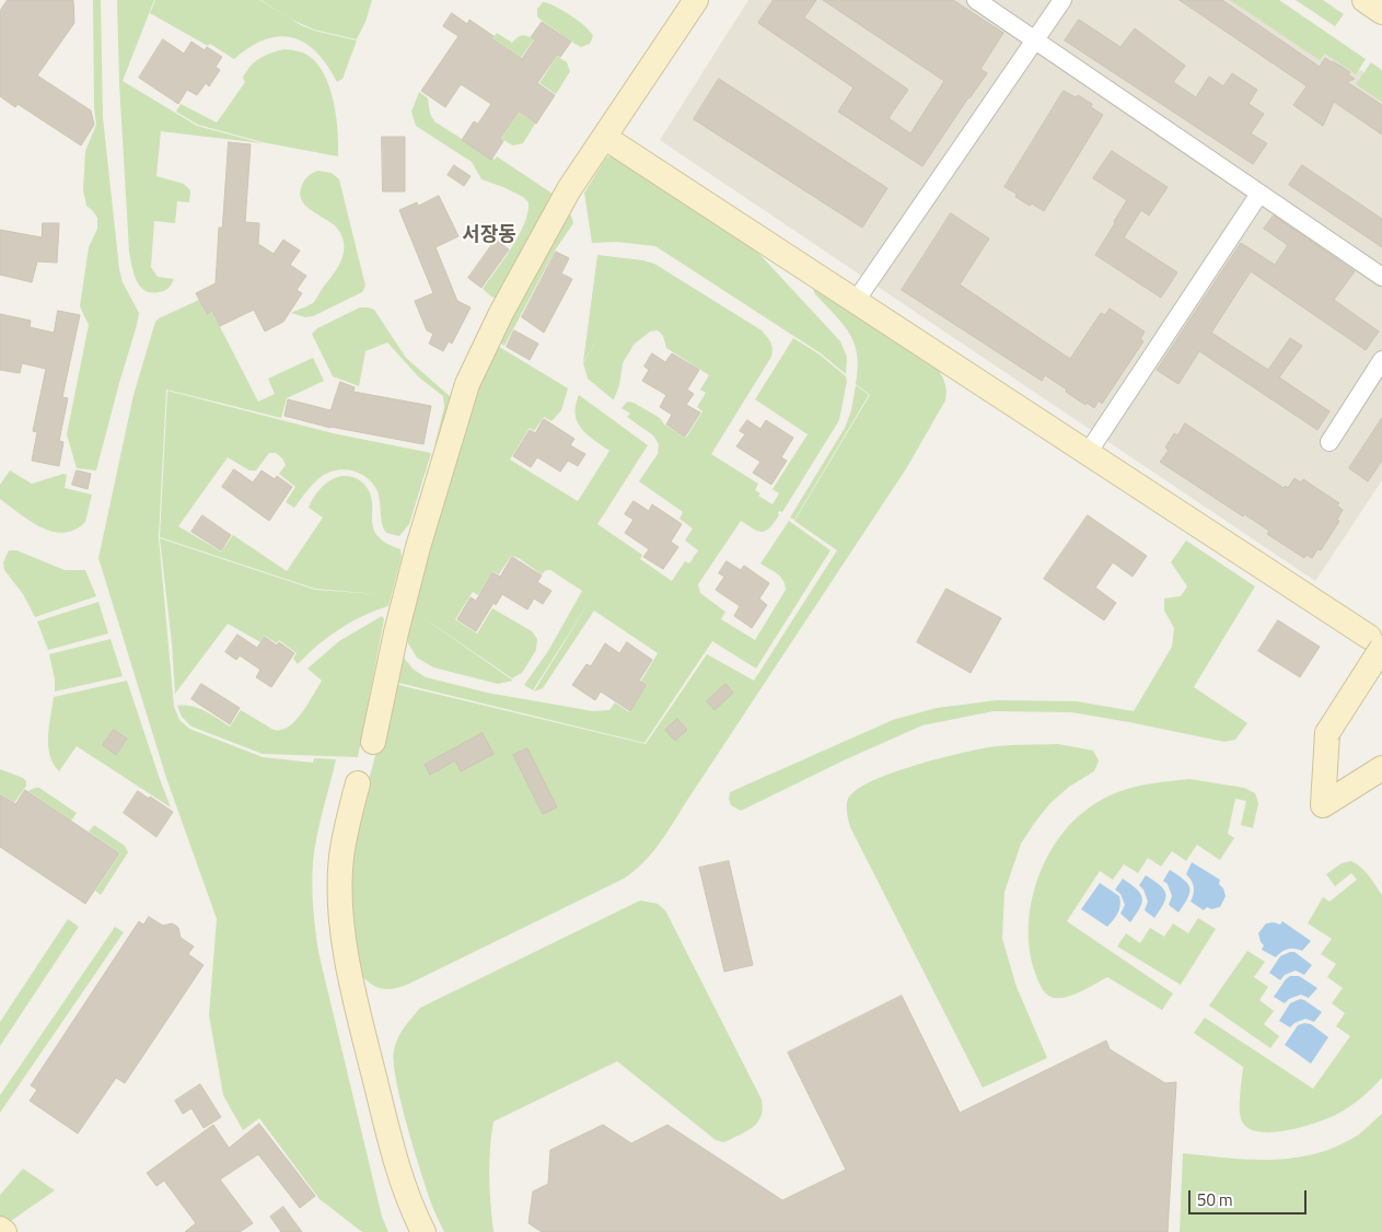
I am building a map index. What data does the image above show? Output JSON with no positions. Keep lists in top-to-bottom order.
{
  "districts": ["서장동"],
  "scale_bar": "50 m"
}
